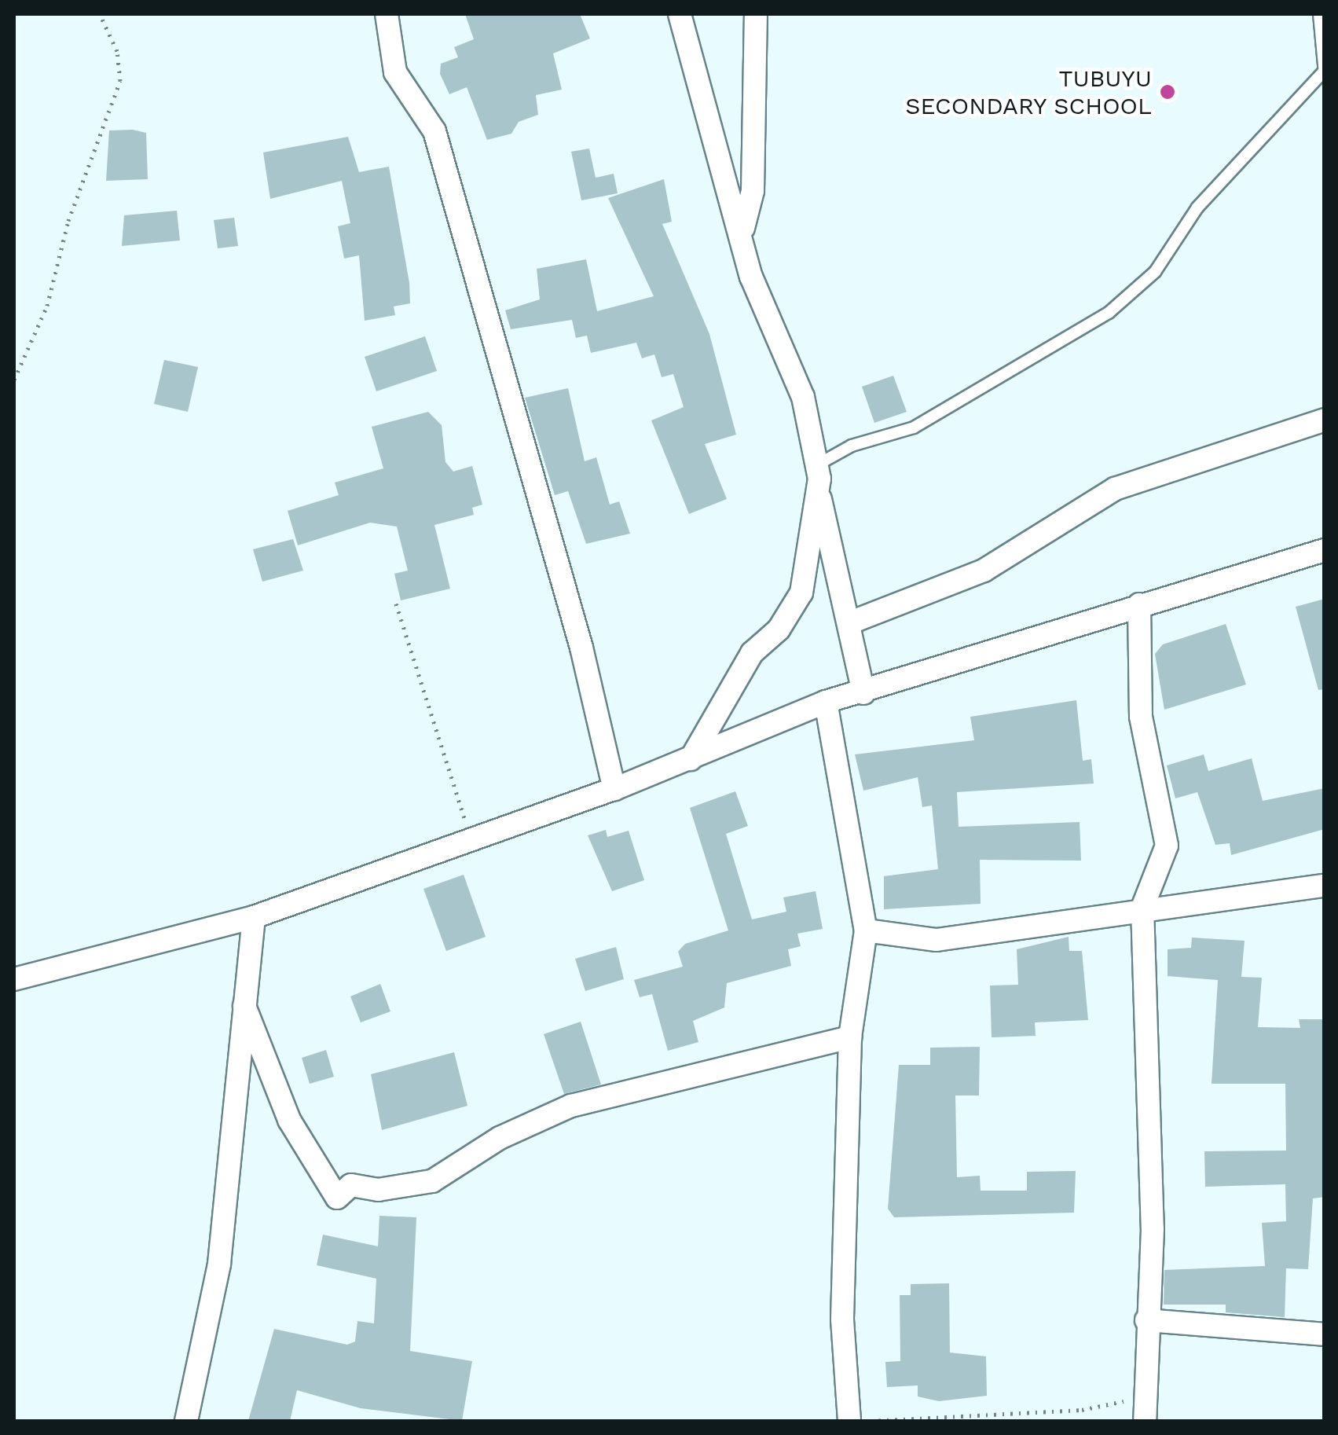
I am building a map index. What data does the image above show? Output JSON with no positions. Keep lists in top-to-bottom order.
{
  "places": ["TUBUYU SECONDARY SCHOOL"]
}
